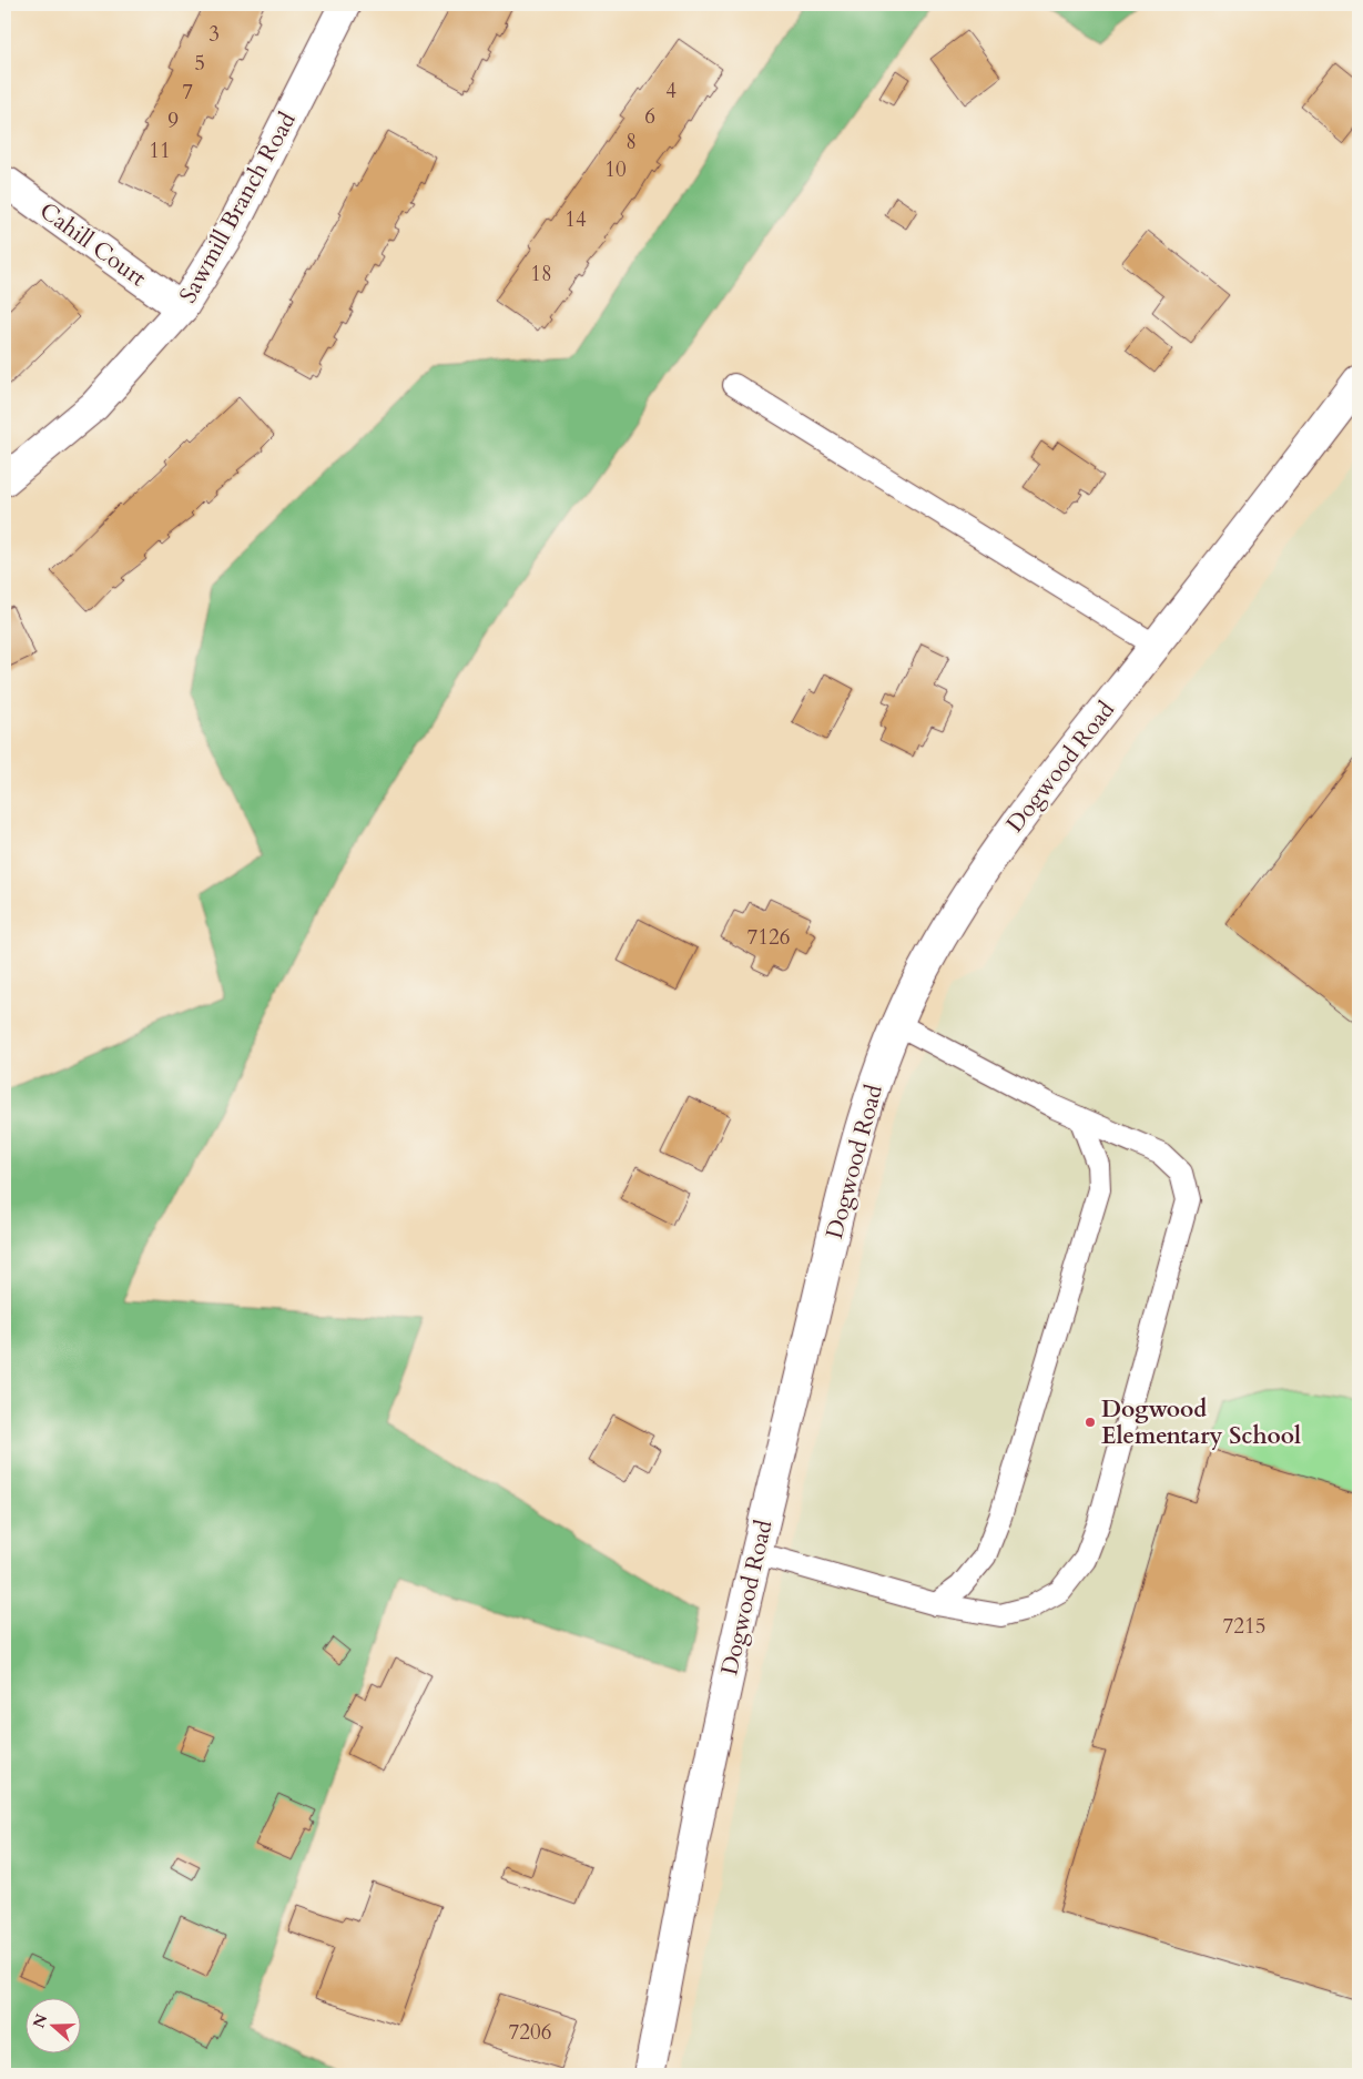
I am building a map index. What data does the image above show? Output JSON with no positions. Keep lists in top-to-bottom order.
{
  "streets": {
    "street": ["Sawmill Branch Road", "Cahill Court", "Dogwood Road"]
  },
  "crossings": [
    ["Sawmill Branch Road", "Cahill Court"]
  ],
  "places": ["Dogwood Elementary School"],
  "house_numbers": [
    "3",
    "5",
    "4",
    "7",
    "6",
    "9",
    "8",
    "11",
    "10",
    "14",
    "18",
    "7126",
    "7215",
    "7206"
  ],
  "north": "left"
}
